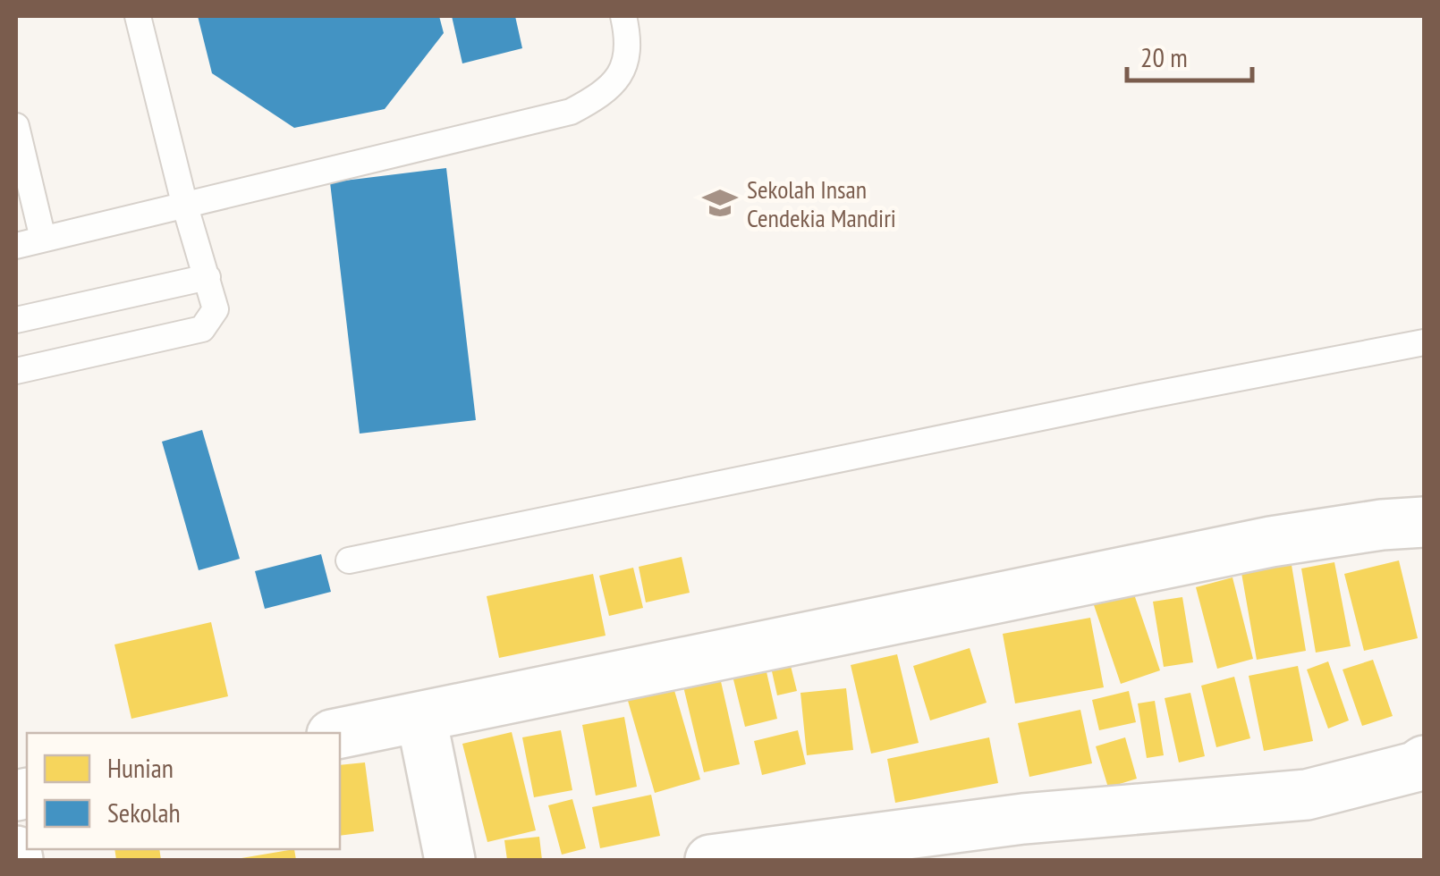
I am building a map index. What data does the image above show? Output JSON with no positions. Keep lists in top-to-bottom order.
{
  "places": {
    "school or university": ["Sekolah Insan Cendekia Mandiri"]
  },
  "legend": ["Hunian", "Sekolah"],
  "scale_bar": "20 m"
}
